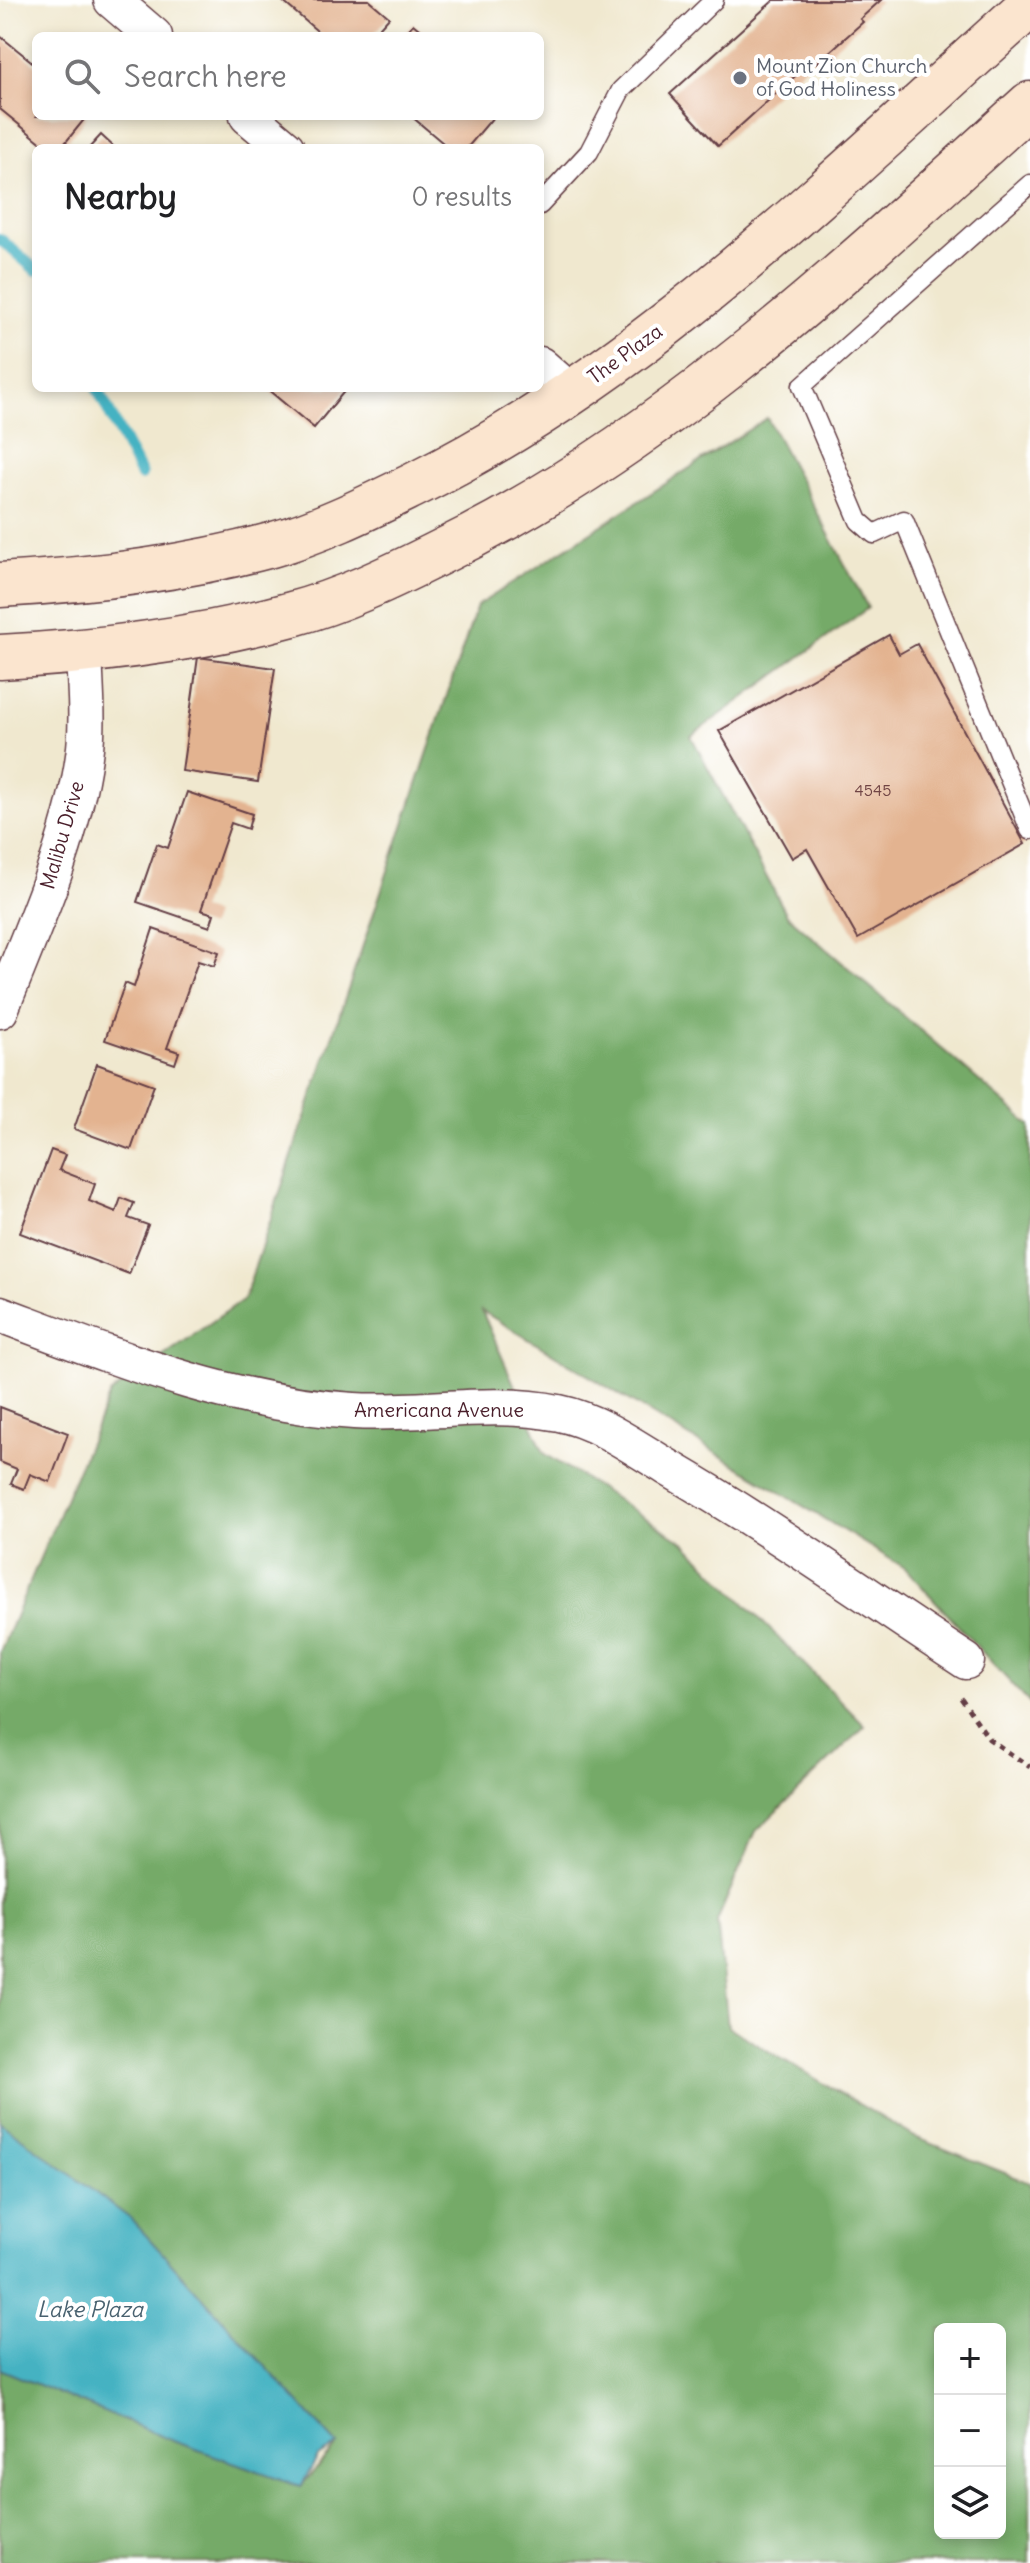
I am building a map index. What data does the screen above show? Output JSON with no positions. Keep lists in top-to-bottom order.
{
  "streets": {
    "main road": ["The Plaza"],
    "street": ["Malibu Drive", "Americana Avenue"]
  },
  "water": ["Lake Plaza"],
  "places": ["Mount Zion Church of God Holiness"],
  "house_numbers": ["4545"],
  "page": {
    "search": "Search here",
    "heading": ["Nearby", "0 results"],
    "map_buttons": ["+", "−"]
  }
}
